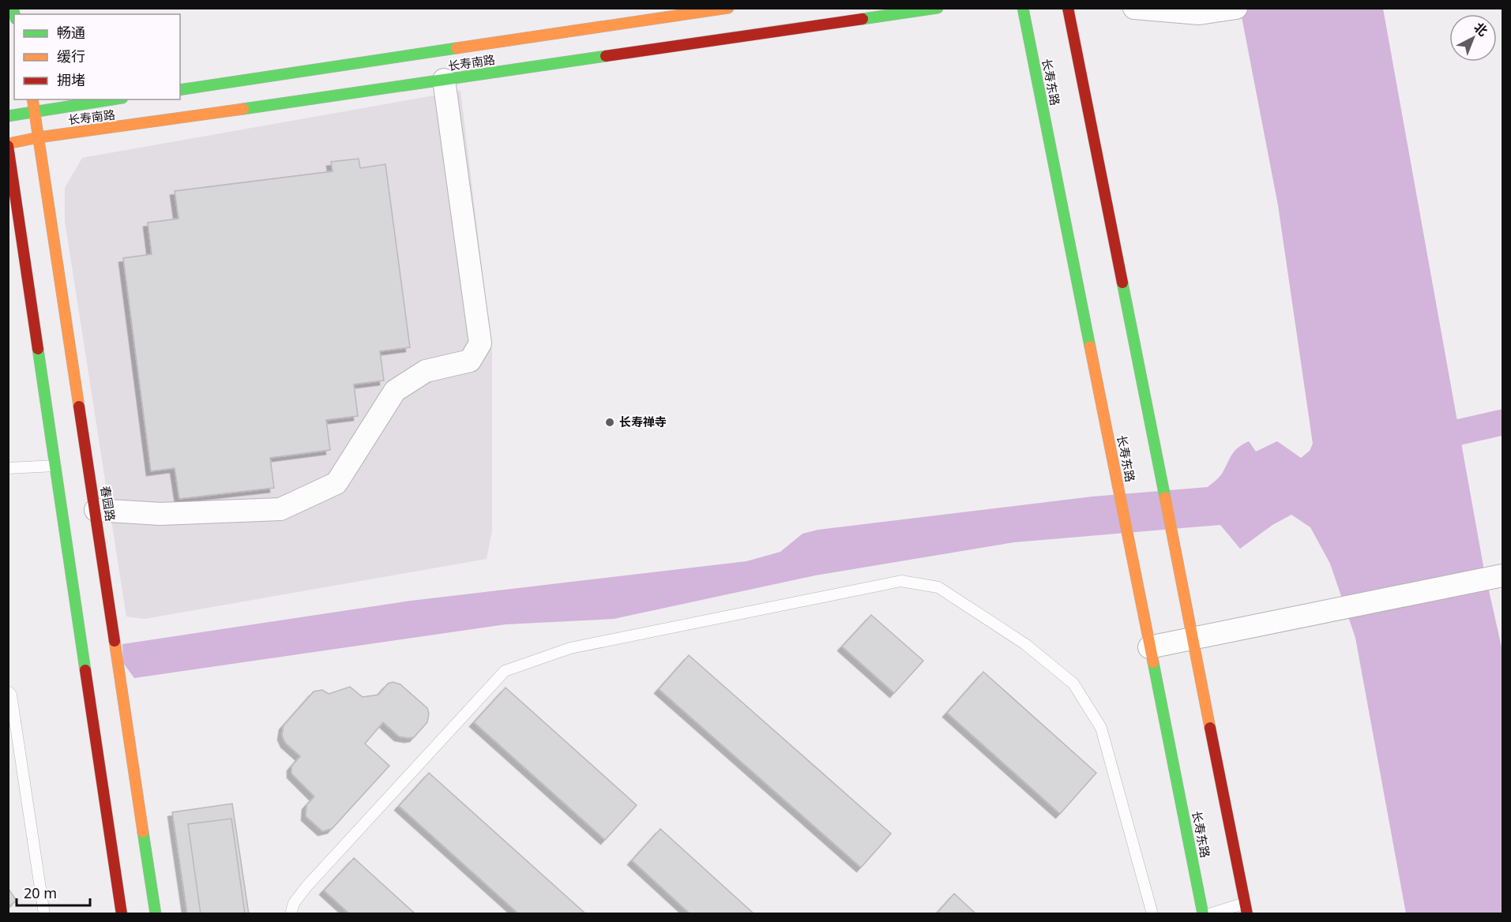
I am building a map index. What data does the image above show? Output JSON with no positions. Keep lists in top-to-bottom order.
{
  "streets": {
    "main road": ["长寿南路", "长寿东路", "春园路"]
  },
  "crossings": [
    ["长寿南路", "春园路"]
  ],
  "places": ["长寿禅寺"],
  "legend": ["畅通", "缓行", "拥堵"],
  "scale_bar": "20 m",
  "north": "top right"
}
